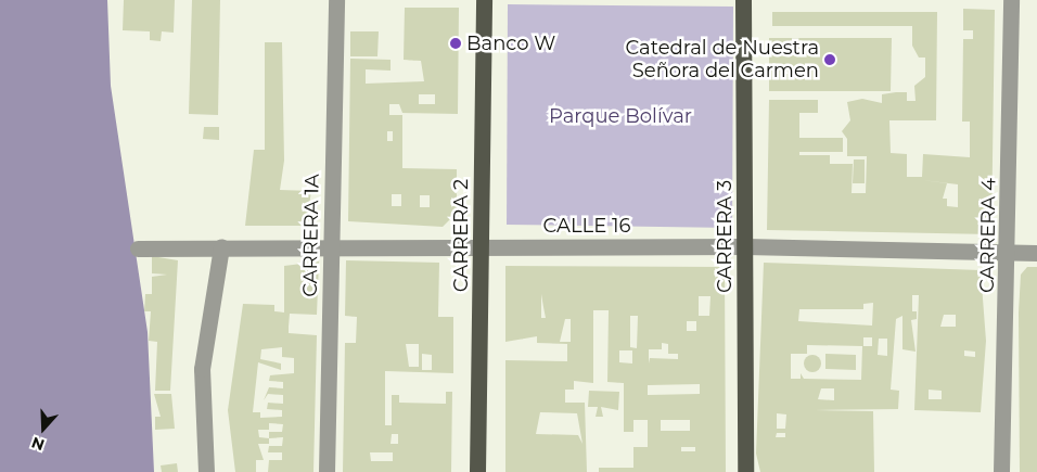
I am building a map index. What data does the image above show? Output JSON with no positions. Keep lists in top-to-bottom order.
{
  "streets": {
    "main road": ["CARRERA 2", "CARRERA 3"],
    "street": ["CALLE 16", "CARRERA 1A", "CARRERA 4"]
  },
  "crossings": [
    ["CALLE 16", "CARRERA 1A"],
    ["CALLE 16", "CARRERA 2"],
    ["CALLE 16", "CARRERA 4"],
    ["CALLE 16", "CARRERA 3"]
  ],
  "parks": ["Parque Bolívar"],
  "places": ["Banco W", "Catedral de Nuestra Señora del Carmen"],
  "north": "bottom"
}
